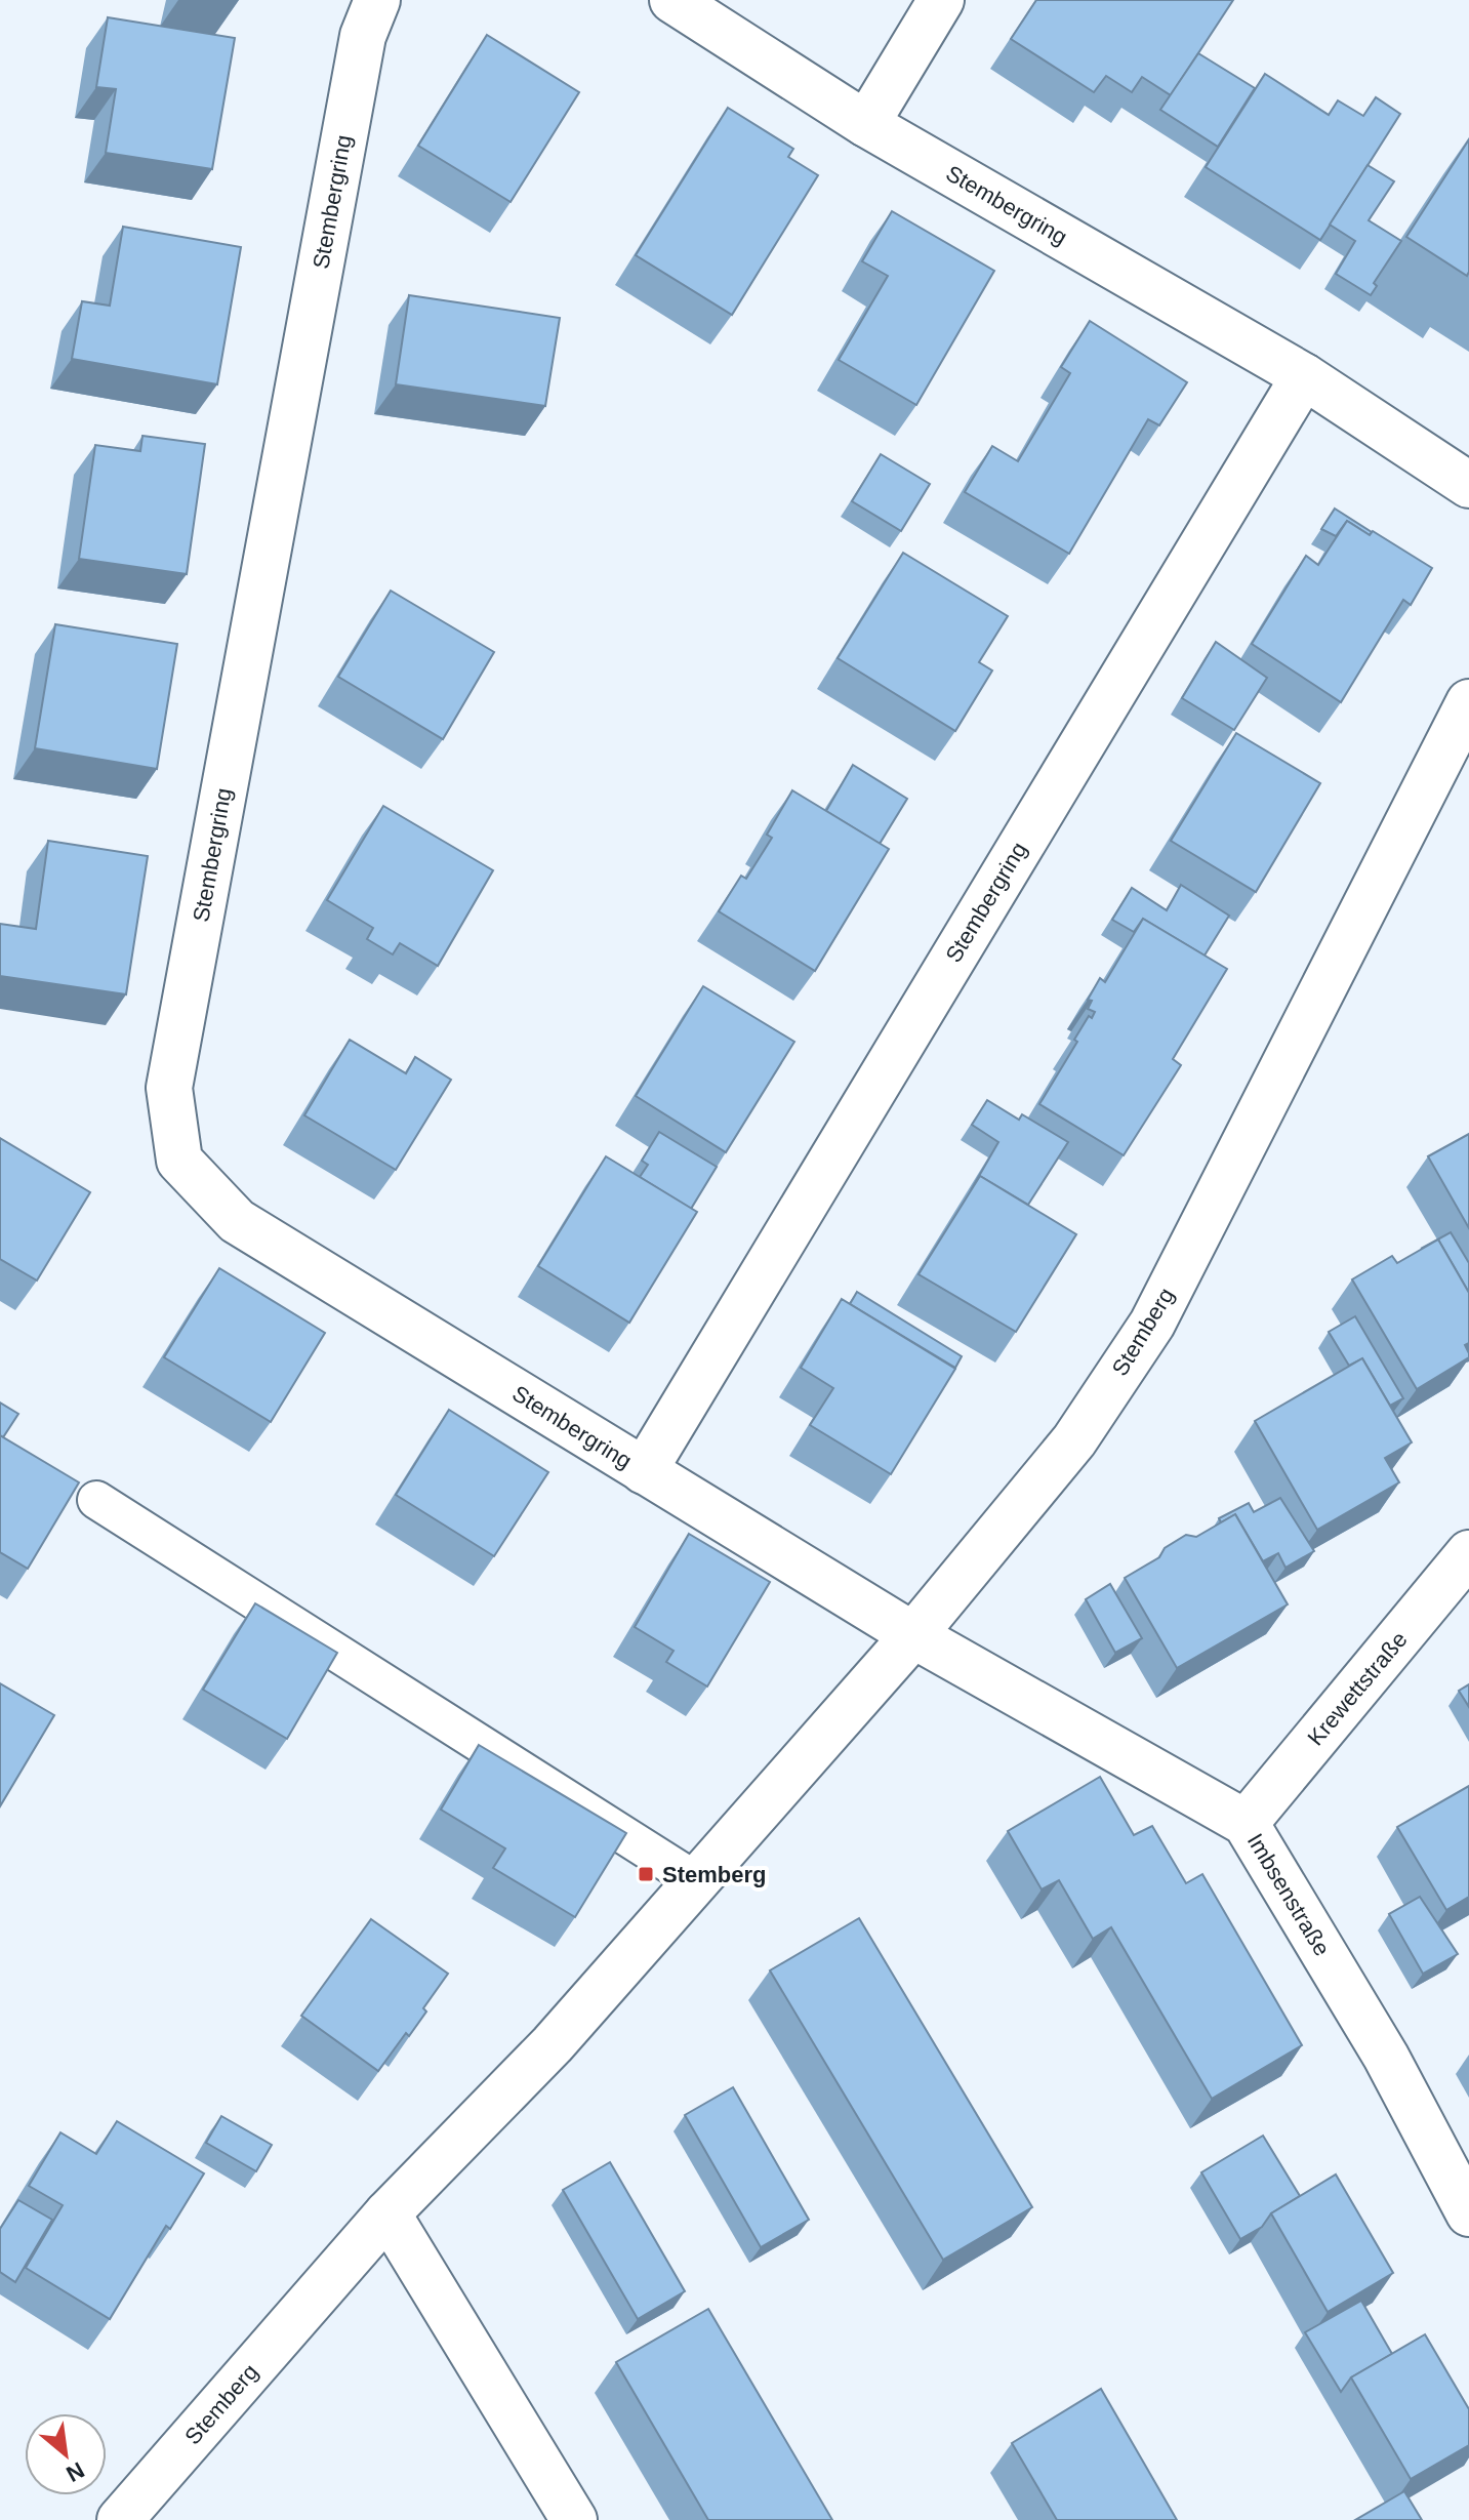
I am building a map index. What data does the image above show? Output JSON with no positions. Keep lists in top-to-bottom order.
{
  "streets": {
    "street": [
      "Stembergring",
      "Stemberg",
      "Krewettstraße",
      "Imbsenstraße"
    ]
  },
  "crossings": [
    ["Stembergring", "Stemberg"],
    ["Stembergring", "Imbsenstraße"],
    ["Stemberg", "Imbsenstraße"],
    ["Krewettstraße", "Imbsenstraße"]
  ],
  "places": {
    "transit": ["Stemberg"]
  },
  "north": "bottom right"
}
